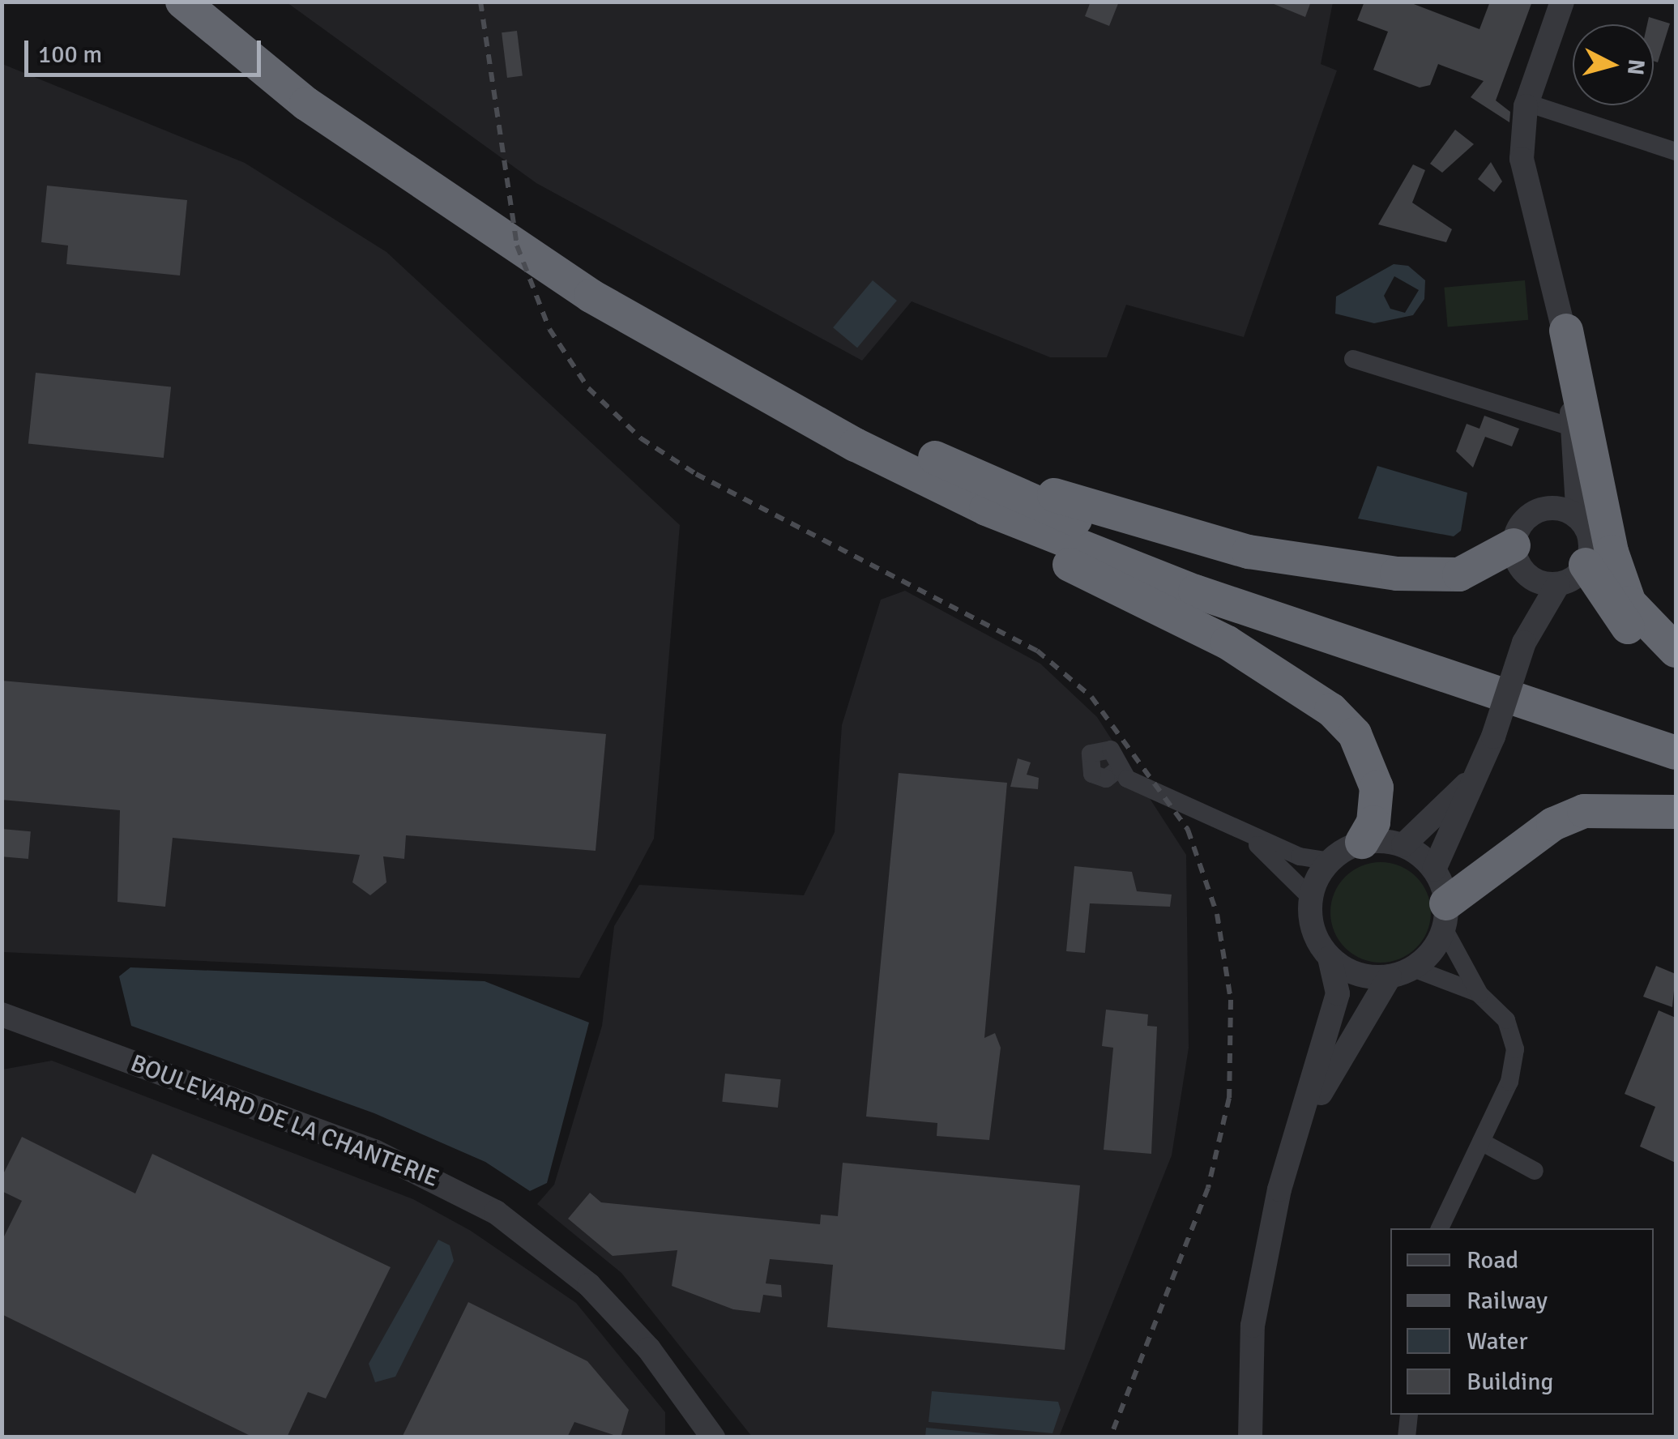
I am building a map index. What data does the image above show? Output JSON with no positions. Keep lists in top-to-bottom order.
{
  "streets": {
    "street": ["BOULEVARD DE LA CHANTERIE"]
  },
  "legend": [
    "Road",
    "Railway",
    "Water",
    "Building"
  ],
  "scale_bar": "100 m",
  "north": "right"
}
